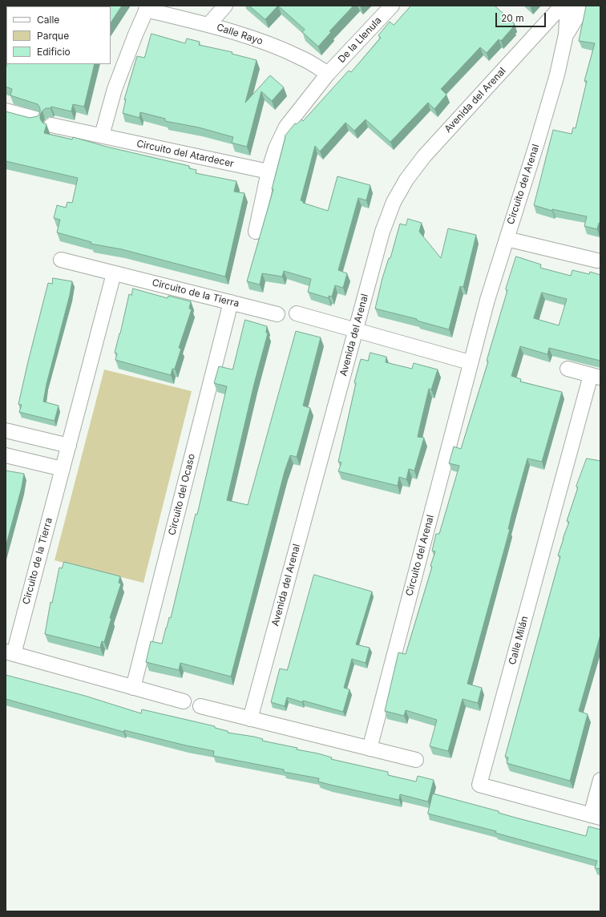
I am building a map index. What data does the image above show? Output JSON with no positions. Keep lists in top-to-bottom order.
{
  "streets": {
    "street": [
      "Calle Rayo",
      "De la Llenula",
      "Avenida del Arenal",
      "Circuito del Atardecer",
      "Circuito del Arenal",
      "Circuito de la Tierra",
      "Circuito del Ocaso",
      "Calle Milán"
    ]
  },
  "crossings": [
    ["Calle Rayo", "De la Llenula"],
    ["Circuito de la Tierra", "Circuito del Ocaso"]
  ],
  "legend": ["Calle", "Parque", "Edificio"],
  "scale_bar": "20 m"
}
